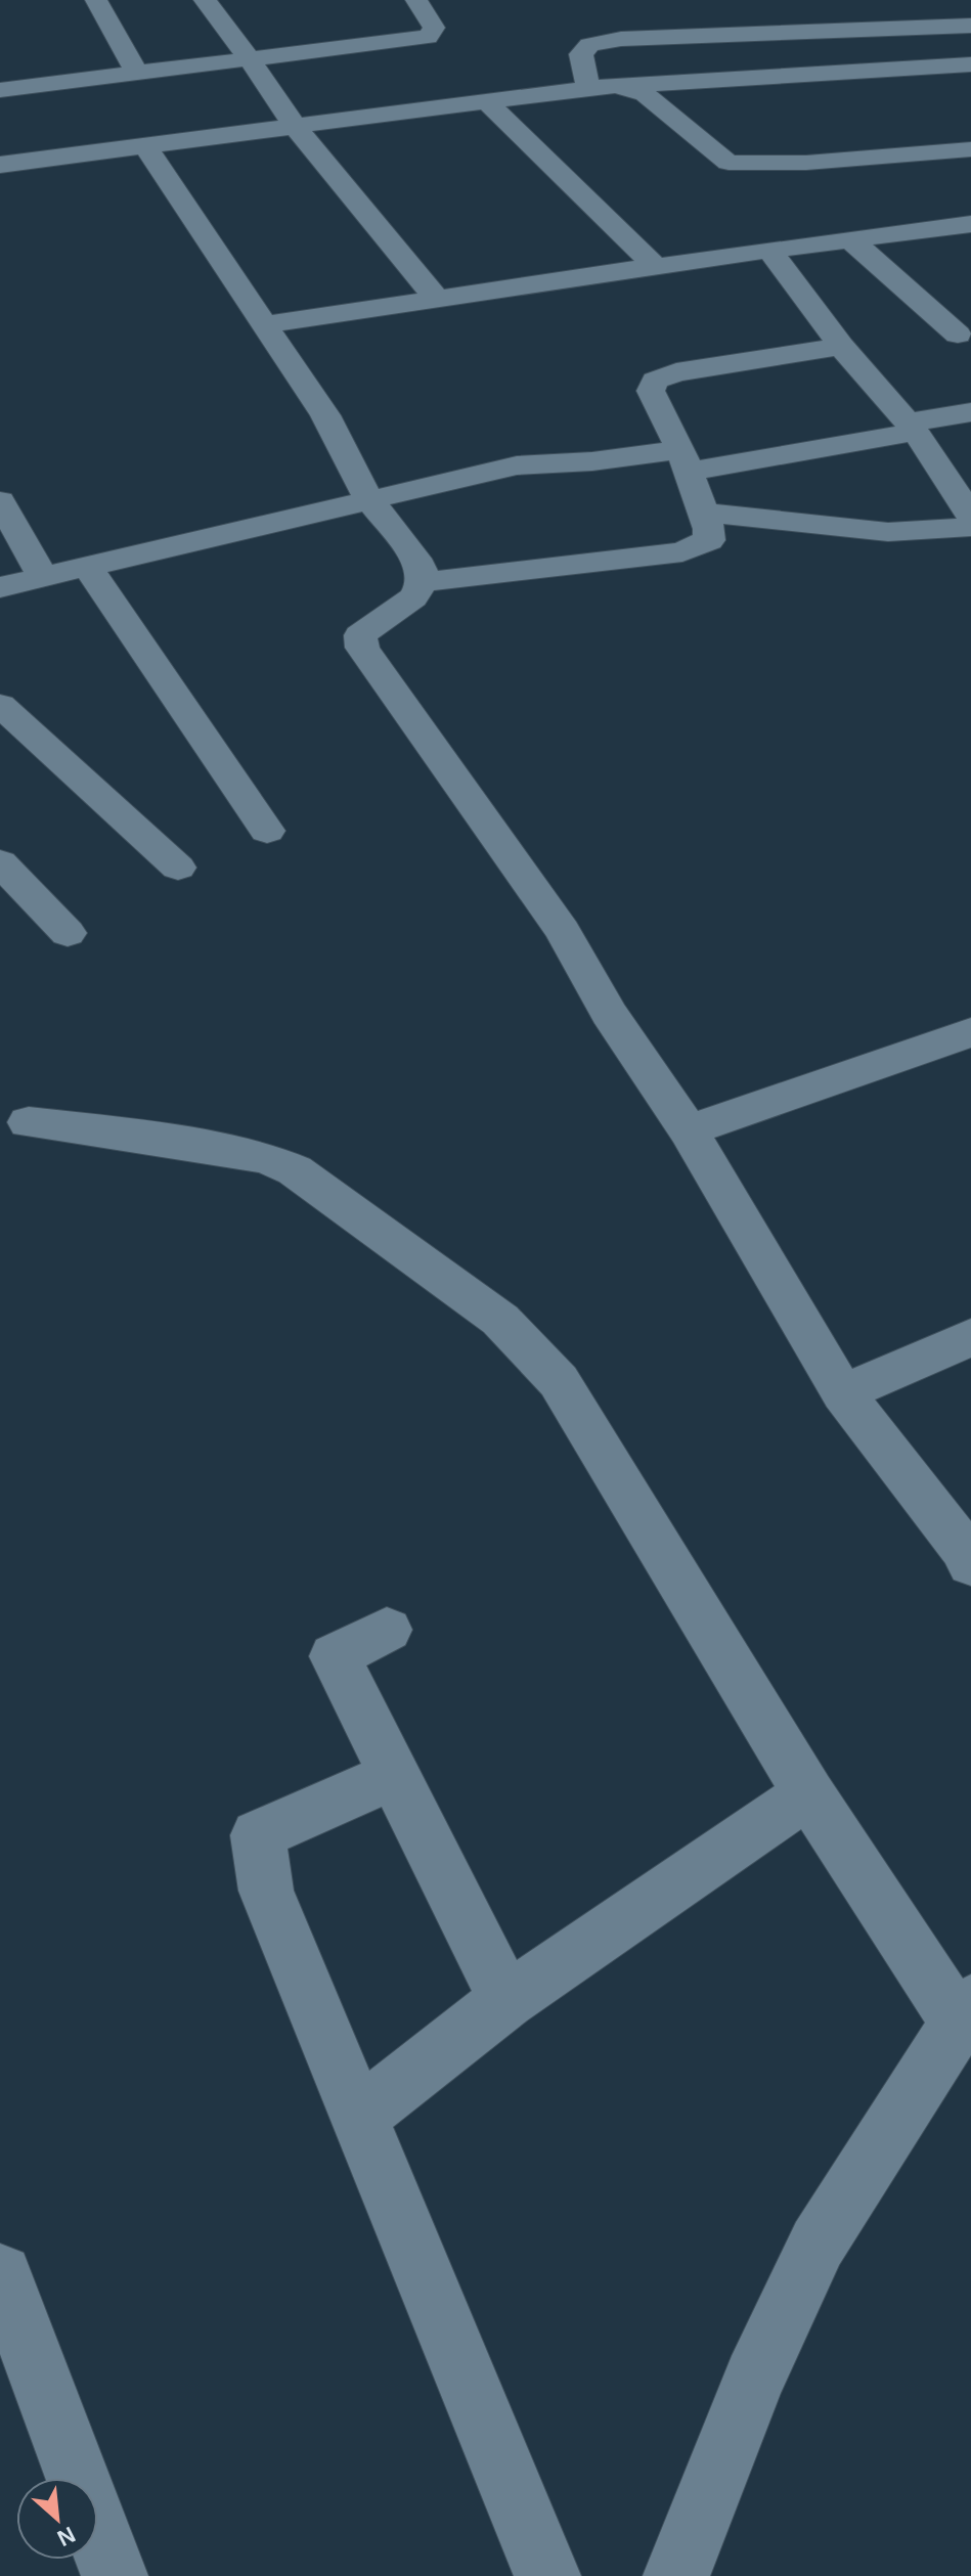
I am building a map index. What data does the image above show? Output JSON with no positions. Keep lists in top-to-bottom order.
{
  "north": "bottom right"
}
